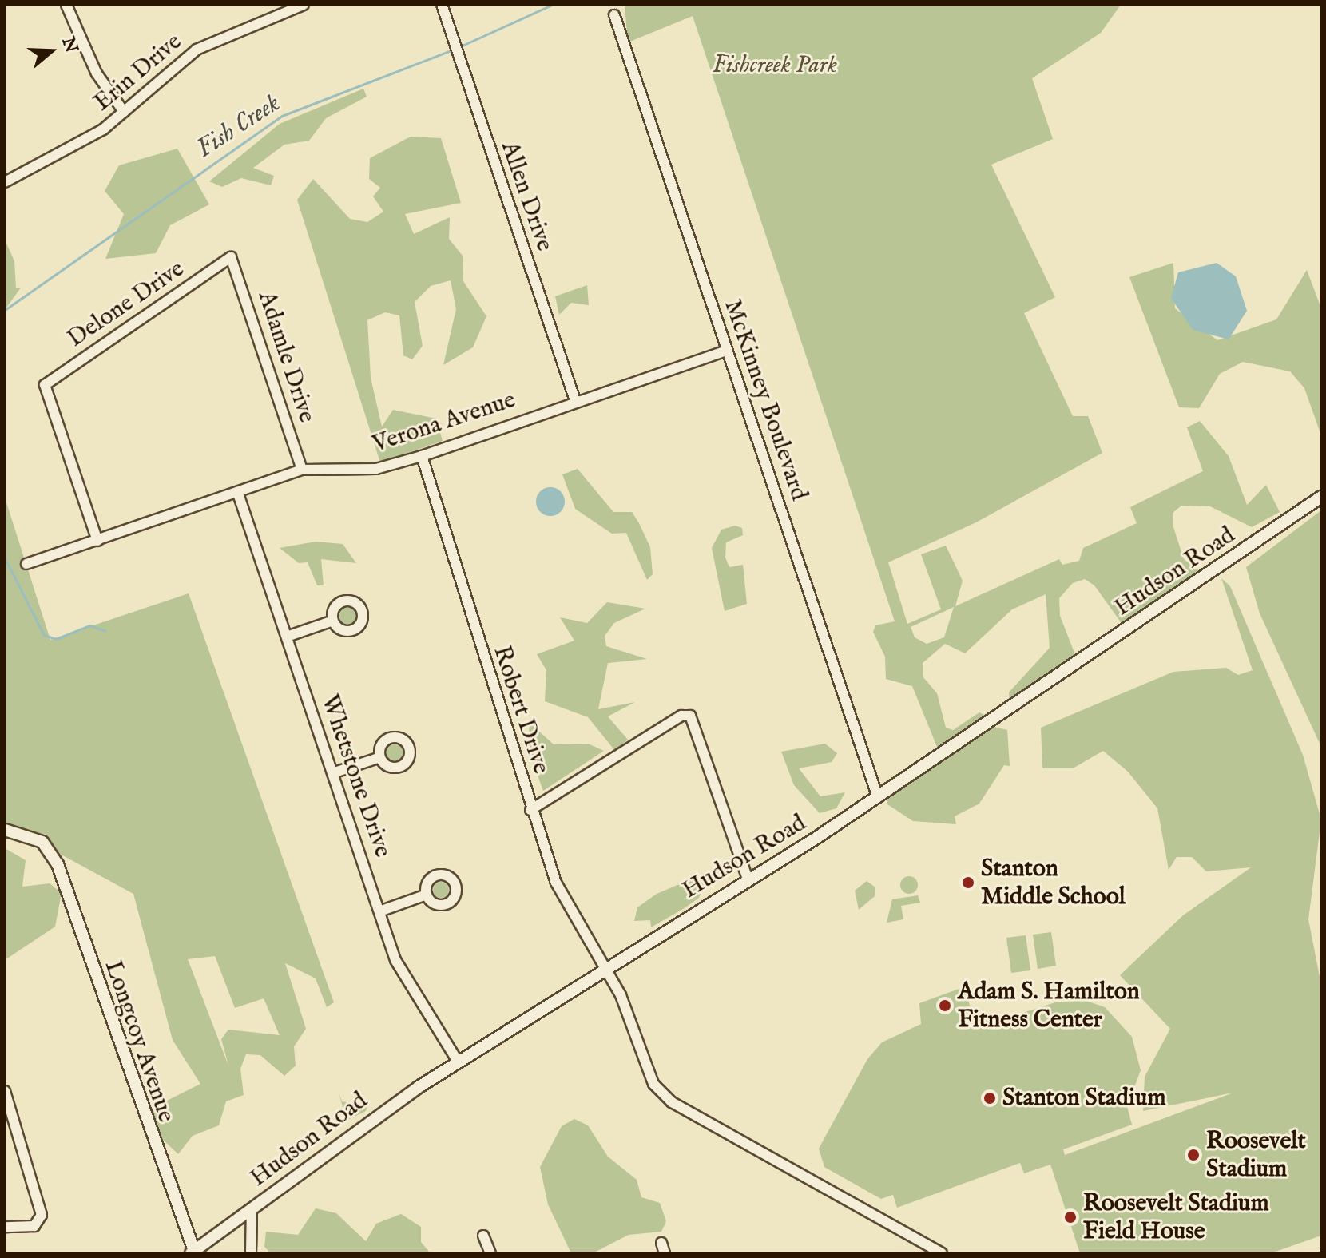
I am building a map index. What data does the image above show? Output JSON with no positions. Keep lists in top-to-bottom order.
{
  "streets": {
    "street": [
      "Erin Drive",
      "Allen Drive",
      "Delone Drive",
      "Adamle Drive",
      "McKinney Boulevard",
      "Verona Avenue",
      "Hudson Road",
      "Robert Drive",
      "Whetstone Drive",
      "Longcoy Avenue"
    ]
  },
  "crossings": [
    ["Allen Drive", "Verona Avenue"],
    ["Delone Drive", "Adamle Drive"],
    ["Delone Drive", "Verona Avenue"],
    ["Adamle Drive", "Verona Avenue"],
    ["McKinney Boulevard", "Verona Avenue"],
    ["McKinney Boulevard", "Hudson Road"],
    ["Verona Avenue", "Robert Drive"],
    ["Verona Avenue", "Whetstone Drive"],
    ["Hudson Road", "Robert Drive"],
    ["Hudson Road", "Whetstone Drive"],
    ["Hudson Road", "Longcoy Avenue"]
  ],
  "water": ["Fish Creek"],
  "parks": ["Fishcreek Park"],
  "places": [
    "Stanton Middle School",
    "Adam S. Hamilton Fitness Center",
    "Stanton Stadium",
    "Roosevelt Stadium",
    "Roosevelt Stadium Field House"
  ],
  "north": "right"
}
